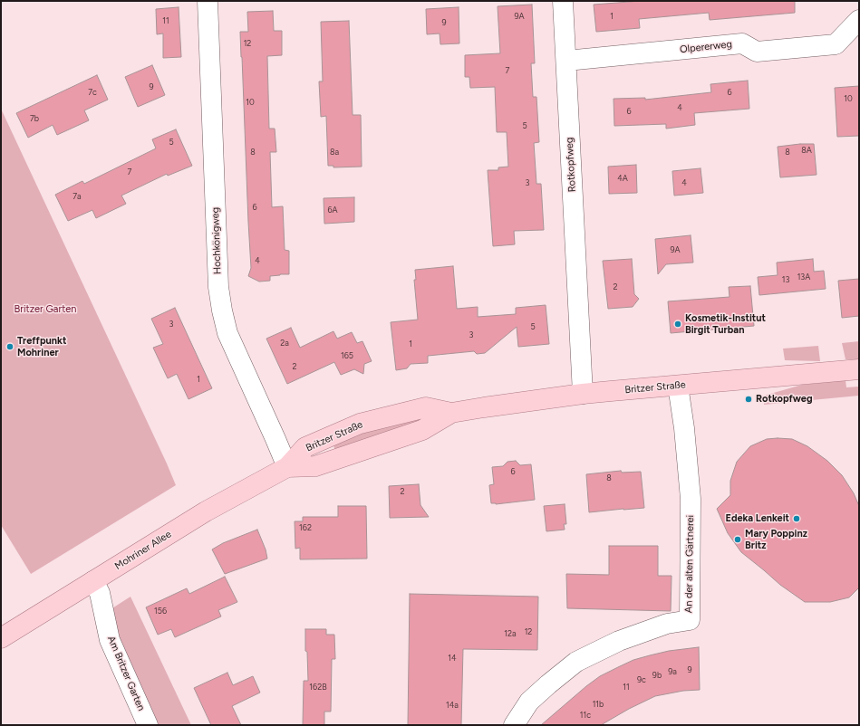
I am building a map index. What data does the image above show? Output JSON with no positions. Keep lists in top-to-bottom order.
{
  "streets": {
    "main road": ["Britzer Straße", "Mohriner Allee"],
    "street": [
      "Olpererweg",
      "Rotkopfweg",
      "Hochkönigweg",
      "An der alten Gärtnerei",
      "Am Britzer Garten"
    ]
  },
  "crossings": [
    ["Olpererweg", "Rotkopfweg"],
    ["Rotkopfweg", "Britzer Straße"],
    ["Hochkönigweg", "Britzer Straße"],
    ["Hochkönigweg", "Mohriner Allee"],
    ["Britzer Straße", "Mohriner Allee"],
    ["Britzer Straße", "An der alten Gärtnerei"],
    ["Mohriner Allee", "Am Britzer Garten"]
  ],
  "parks": ["Britzer Garten"],
  "places": [
    "Kosmetik-Institut Birgit Turban",
    "Treffpunkt Mohriner",
    "Rotkopfweg",
    "Edeka Lenkeit",
    "Mary Poppinz Britz"
  ],
  "house_numbers": [
    "9A",
    "1",
    "11",
    "9",
    "12",
    "7",
    "9",
    "7c",
    "6",
    "10",
    "10",
    "4",
    "6",
    "7b",
    "5",
    "5",
    "8A",
    "8",
    "8a",
    "8",
    "7",
    "4A",
    "3",
    "4",
    "7a",
    "6",
    "6A",
    "9A",
    "4",
    "13A",
    "13",
    "2",
    "3",
    "5",
    "3",
    "2a",
    "1",
    "165",
    "2",
    "1",
    "6",
    "8",
    "2",
    "162",
    "156",
    "12",
    "12a",
    "14",
    "9",
    "9a",
    "9b",
    "9c",
    "162B",
    "11",
    "11b",
    "14a",
    "11c"
  ]
}
